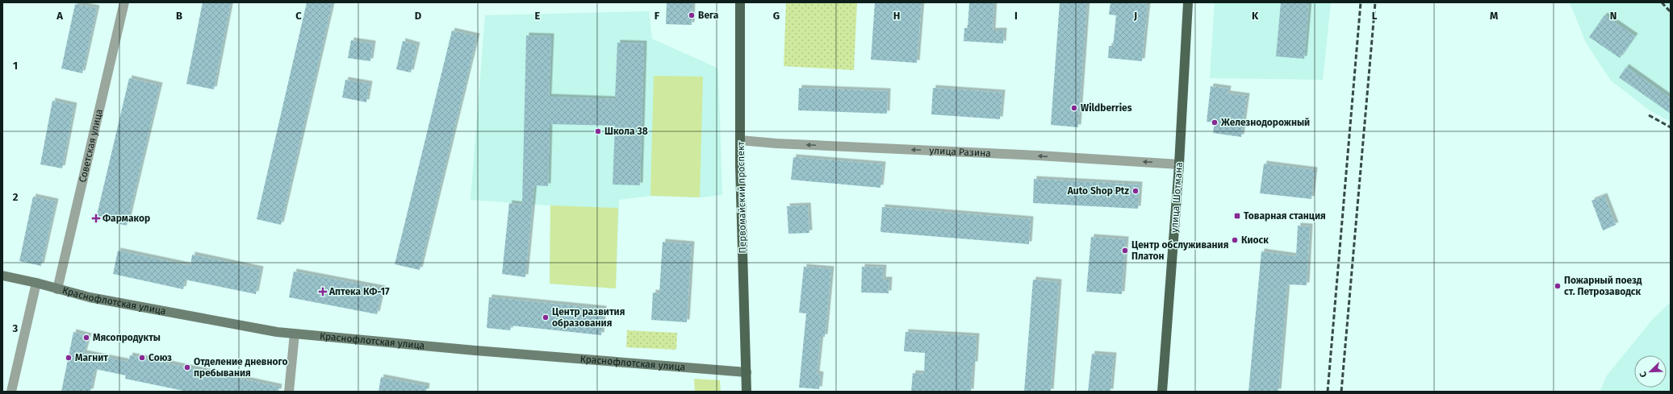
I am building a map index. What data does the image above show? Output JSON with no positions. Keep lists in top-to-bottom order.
{
  "streets": {
    "main road": ["Первомайский проспект", "улица Шотмана"],
    "street": ["Советская улица", "улица Разина", "Краснофлотская улица"]
  },
  "crossings": [
    ["Советская улица", "Краснофлотская улица"],
    ["улица Разина", "Первомайский проспект"],
    ["улица Разина", "улица Шотмана"],
    ["Первомайский проспект", "Краснофлотская улица"]
  ],
  "one_way": ["улица Разина"],
  "places": {
    "other": [
      "Вега",
      "Wildberries",
      "Железнодорожный",
      "Школа 38",
      "Auto Shop Ptz",
      "Киоск",
      "Центр обслуживания Платон",
      "Пожарный поезд ст. Петрозаводск",
      "Центр развития образования",
      "Мясопродукты",
      "Магнит",
      "Союз",
      "Отделение дневного пребывания"
    ],
    "transit": ["Товарная станция"],
    "health": ["Фармакор", "Аптека КФ-17"]
  },
  "north": "bottom left",
  "grid": {
    "columns": [
      "A",
      "B",
      "C",
      "D",
      "E",
      "F",
      "G",
      "H",
      "I",
      "J",
      "K",
      "L",
      "M",
      "N"
    ],
    "rows": ["1", "2", "3"]
  }
}
